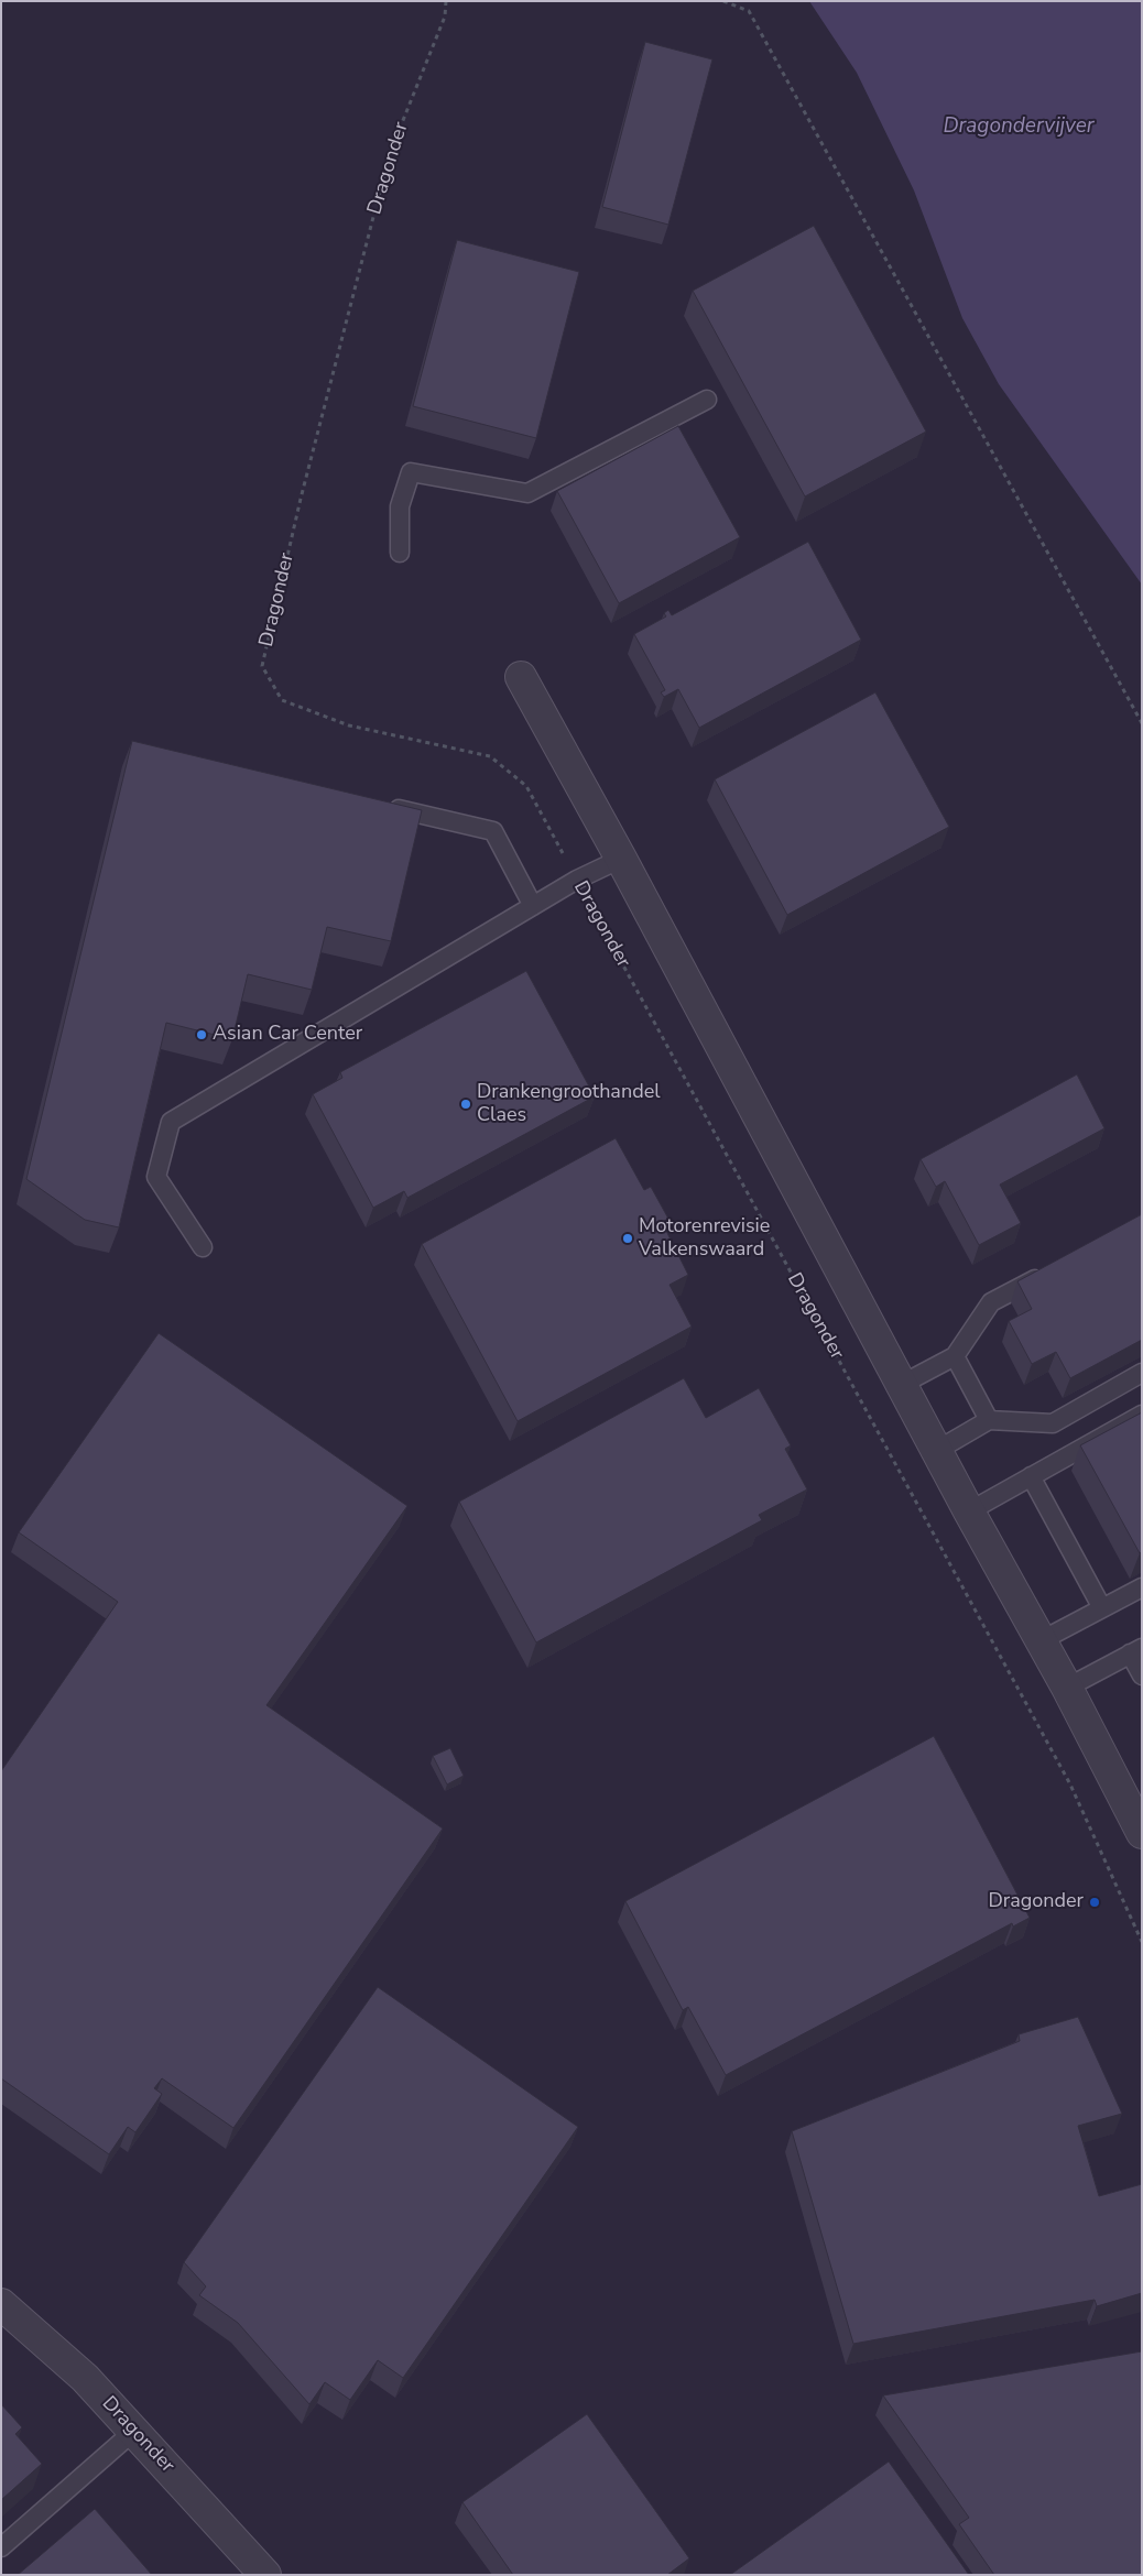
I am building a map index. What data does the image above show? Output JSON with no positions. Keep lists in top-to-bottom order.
{
  "streets": {
    "street": ["Dragonder"]
  },
  "water": ["Dragondervijver"],
  "places": [
    "Asian Car Center",
    "Drankengroothandel Claes",
    "Motorenrevisie Valkenswaard",
    "Dragonder"
  ]
}
